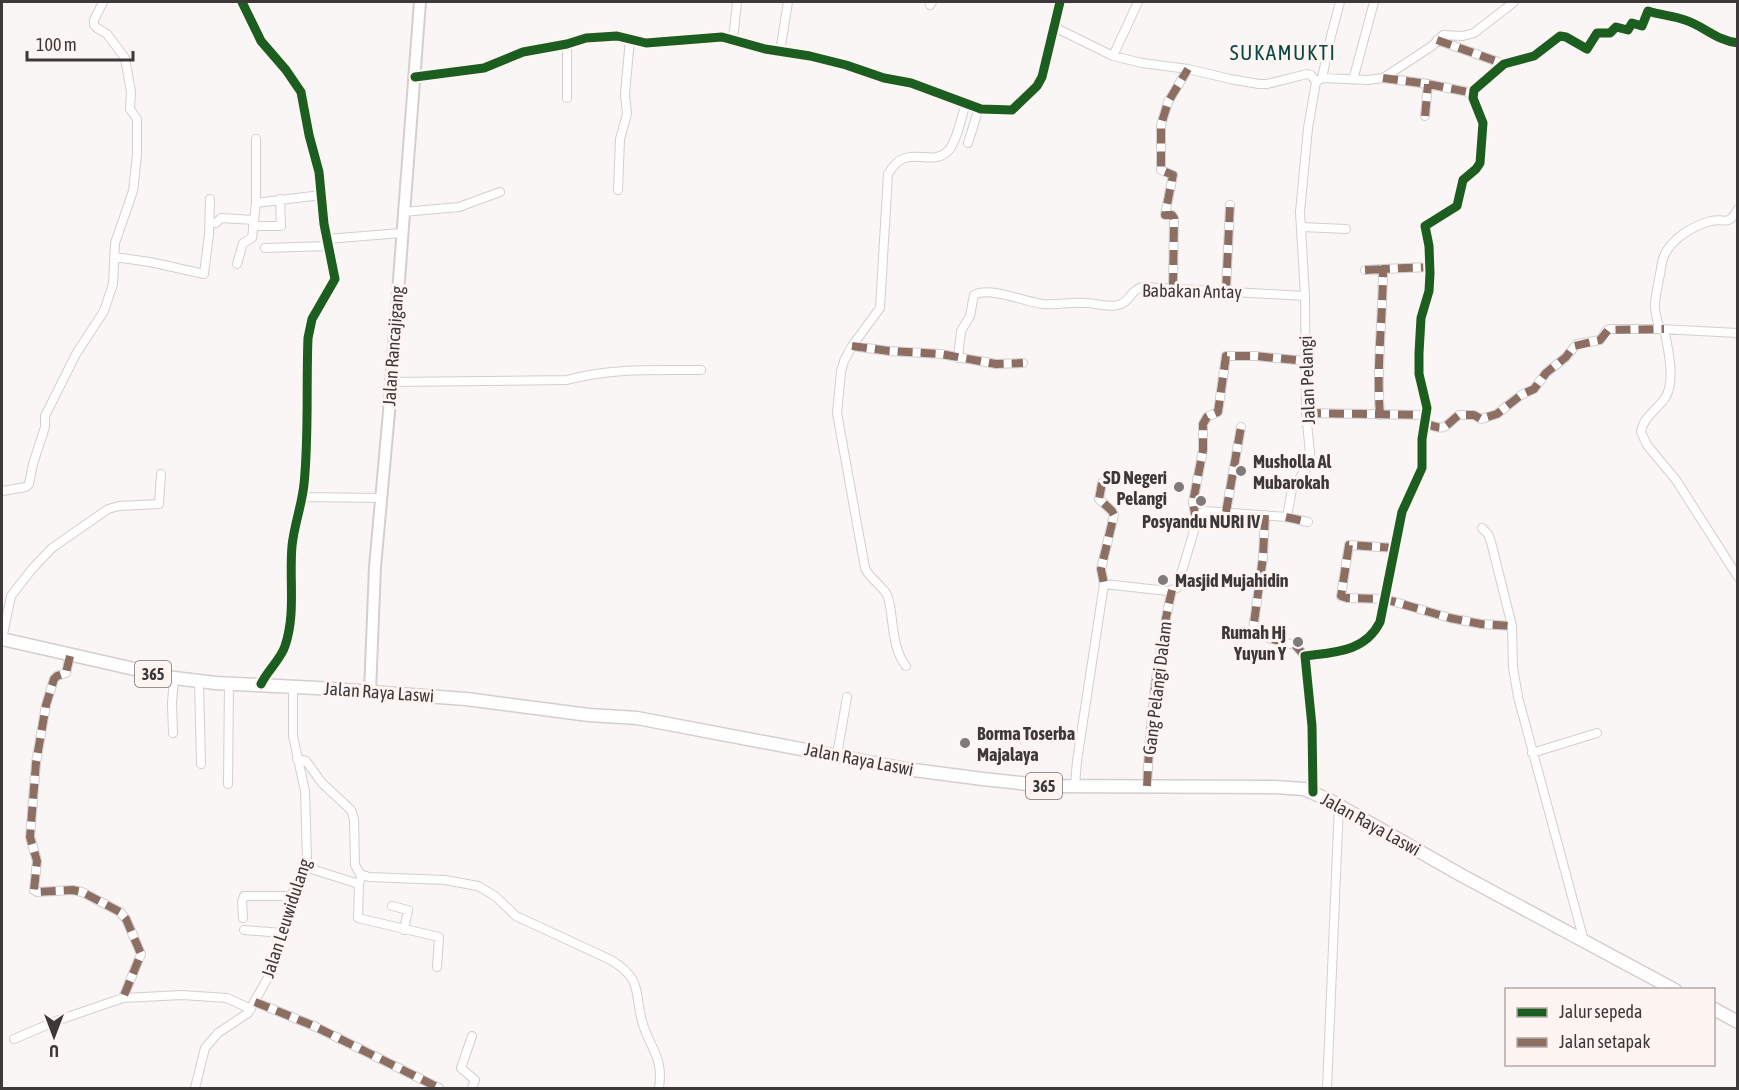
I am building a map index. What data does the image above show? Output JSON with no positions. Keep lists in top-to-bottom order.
{
  "streets": {
    "main road": ["Jalan Rancajigang", "365", "Jalan Raya Laswi"],
    "street": [
      "Babakan Antay",
      "Jalan Pelangi",
      "Gang Pelangi Dalam",
      "Jalan Leuwidulang"
    ]
  },
  "crossings": [
    ["Babakan Antay", "Jalan Pelangi"],
    ["Jalan Rancajigang", "Jalan Raya Laswi"],
    ["Gang Pelangi Dalam", "Jalan Raya Laswi"],
    ["Jalan Raya Laswi", "Jalan Leuwidulang"]
  ],
  "districts": ["SUKAMUKTI"],
  "places": [
    "Musholla Al Mubarokah",
    "SD Negeri Pelangi",
    "Posyandu NURI IV",
    "Masjid Mujahidin",
    "Rumah Hj Yuyun Y",
    "Borma Toserba Majalaya"
  ],
  "legend": ["Jalur sepeda", "Jalan setapak"],
  "scale_bar": "100 m",
  "north": "bottom"
}
